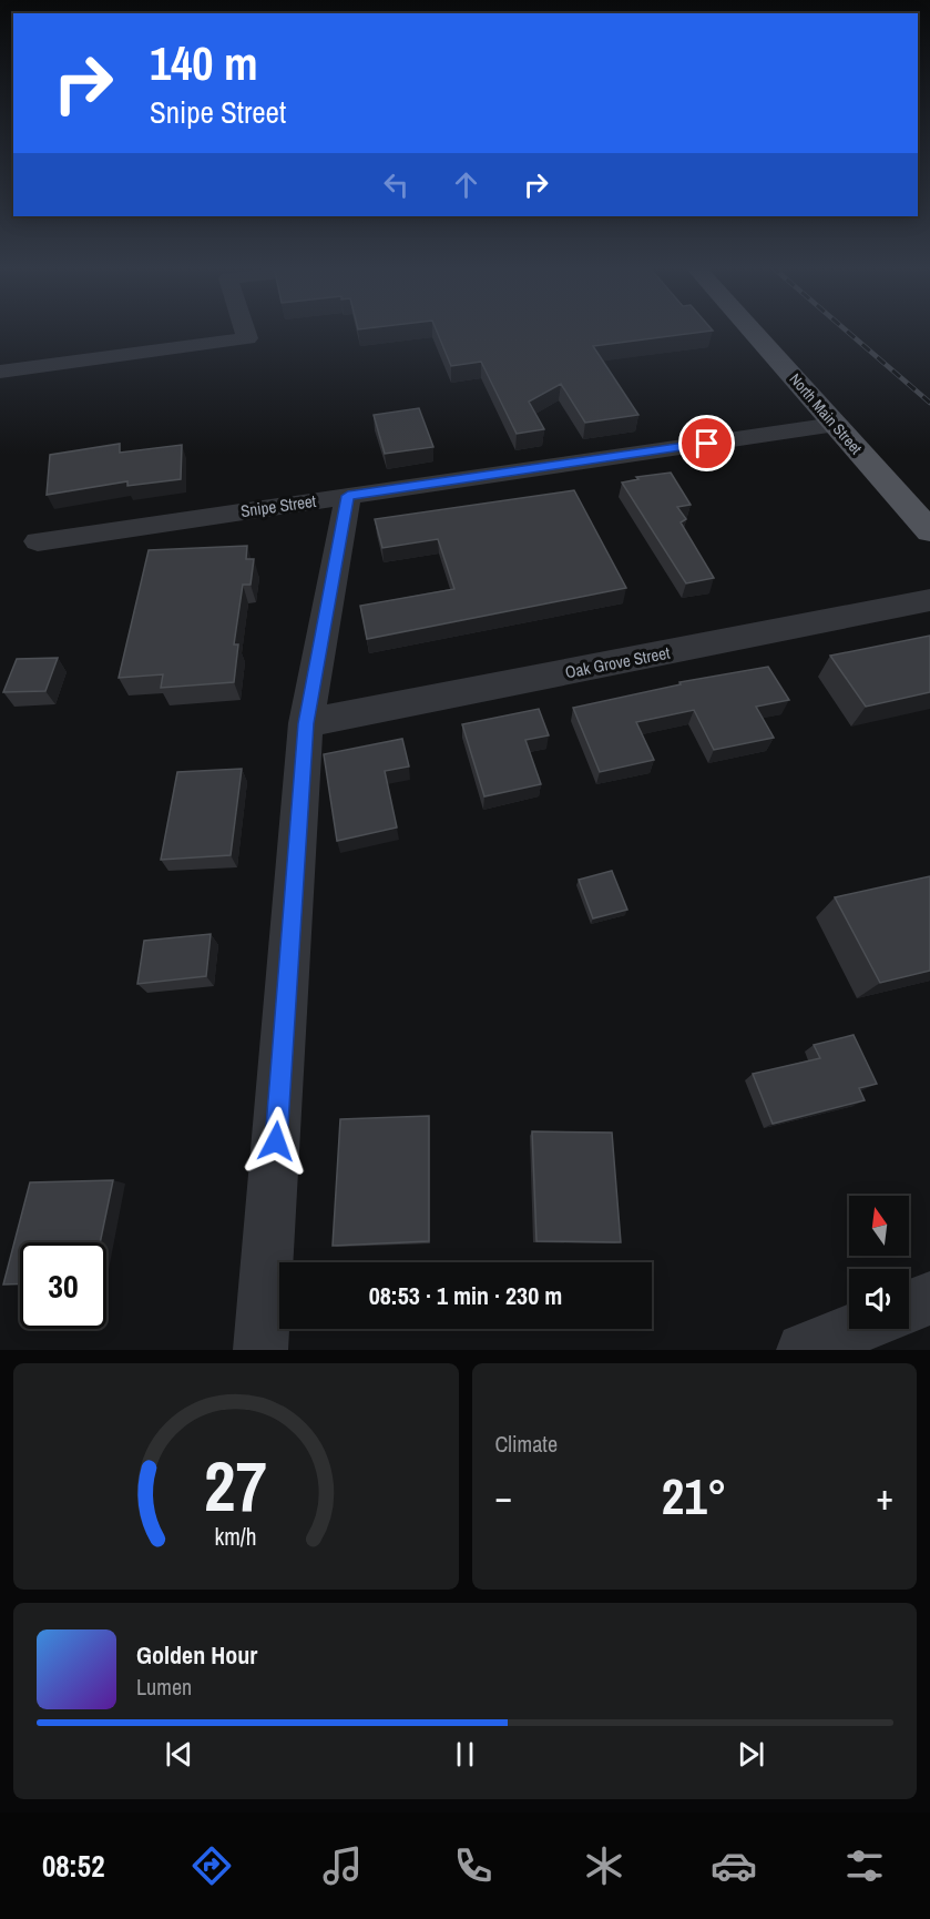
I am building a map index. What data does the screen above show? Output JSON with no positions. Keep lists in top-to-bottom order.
{
  "streets": {
    "main road": ["North Main Street"],
    "street": ["Snipe Street", "Oak Grove Street"]
  },
  "crossings": [
    ["North Main Street", "Snipe Street"]
  ],
  "north": "top",
  "page": {
    "turn": ["140 m", "Snipe Street"],
    "limit": "30",
    "trip": "08:53 · 1 min · 230 m",
    "tile": "Climate",
    "heat": ["−", "21°", "+"],
    "song": ["Golden Hour", "Lumen"],
    "tabs": "08:52",
    "gauge": ["27", "km/h"]
  }
}
